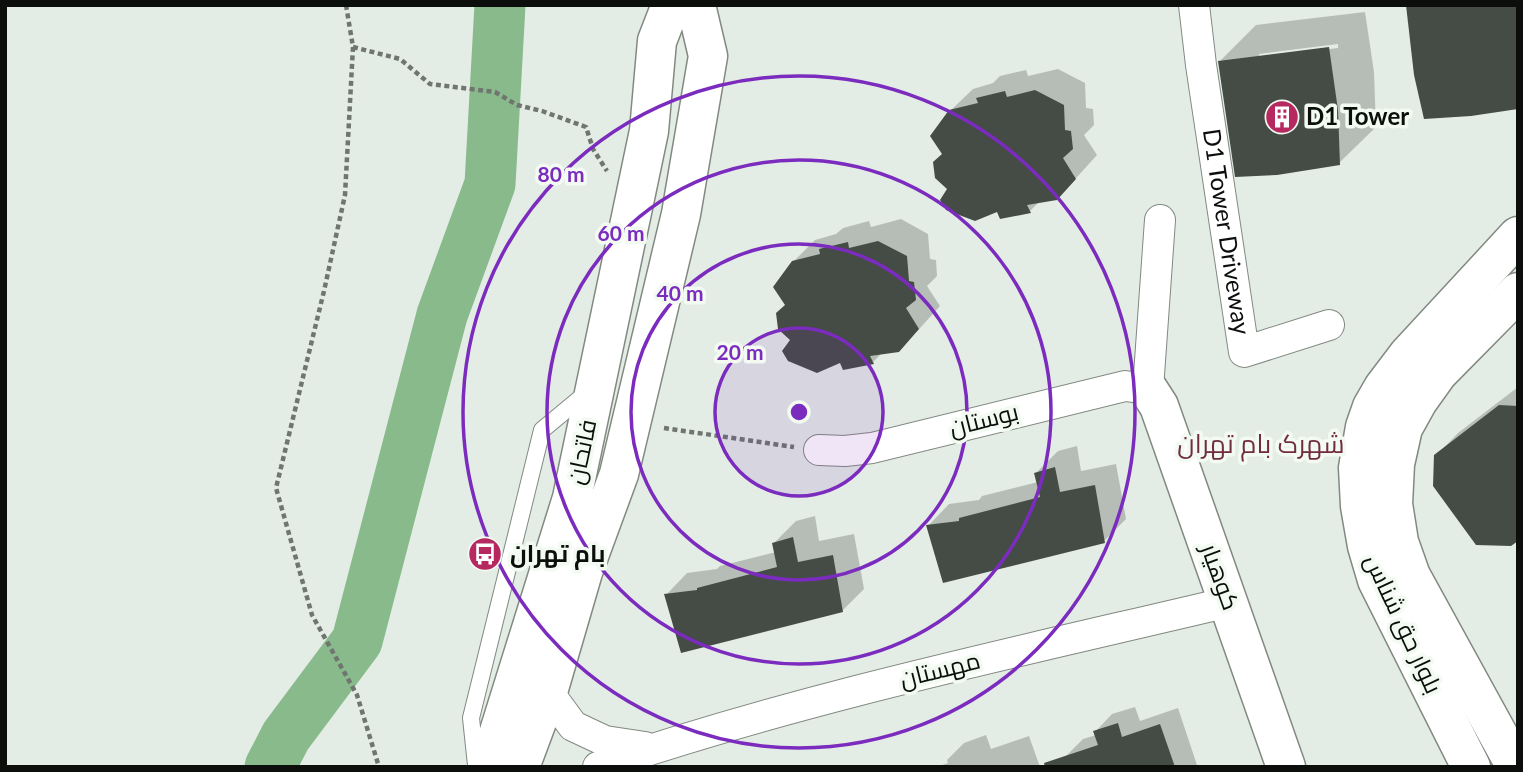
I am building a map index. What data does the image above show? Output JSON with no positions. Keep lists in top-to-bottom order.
{
  "streets": {
    "street": [
      "D1 Tower Driveway",
      "بوستان",
      "فاتحان",
      "کوهیار",
      "بلوار حق شناس",
      "مهستان"
    ]
  },
  "crossings": [
    ["بوستان", "کوهیار"],
    ["فاتحان", "مهستان"],
    ["کوهیار", "مهستان"]
  ],
  "districts": ["شهرک بام تهران"],
  "places": {
    "building": ["D1 Tower"],
    "bus stop": ["بام تهران"]
  },
  "rings": [
    "80 m",
    "60 m",
    "40 m",
    "20 m"
  ]
}
